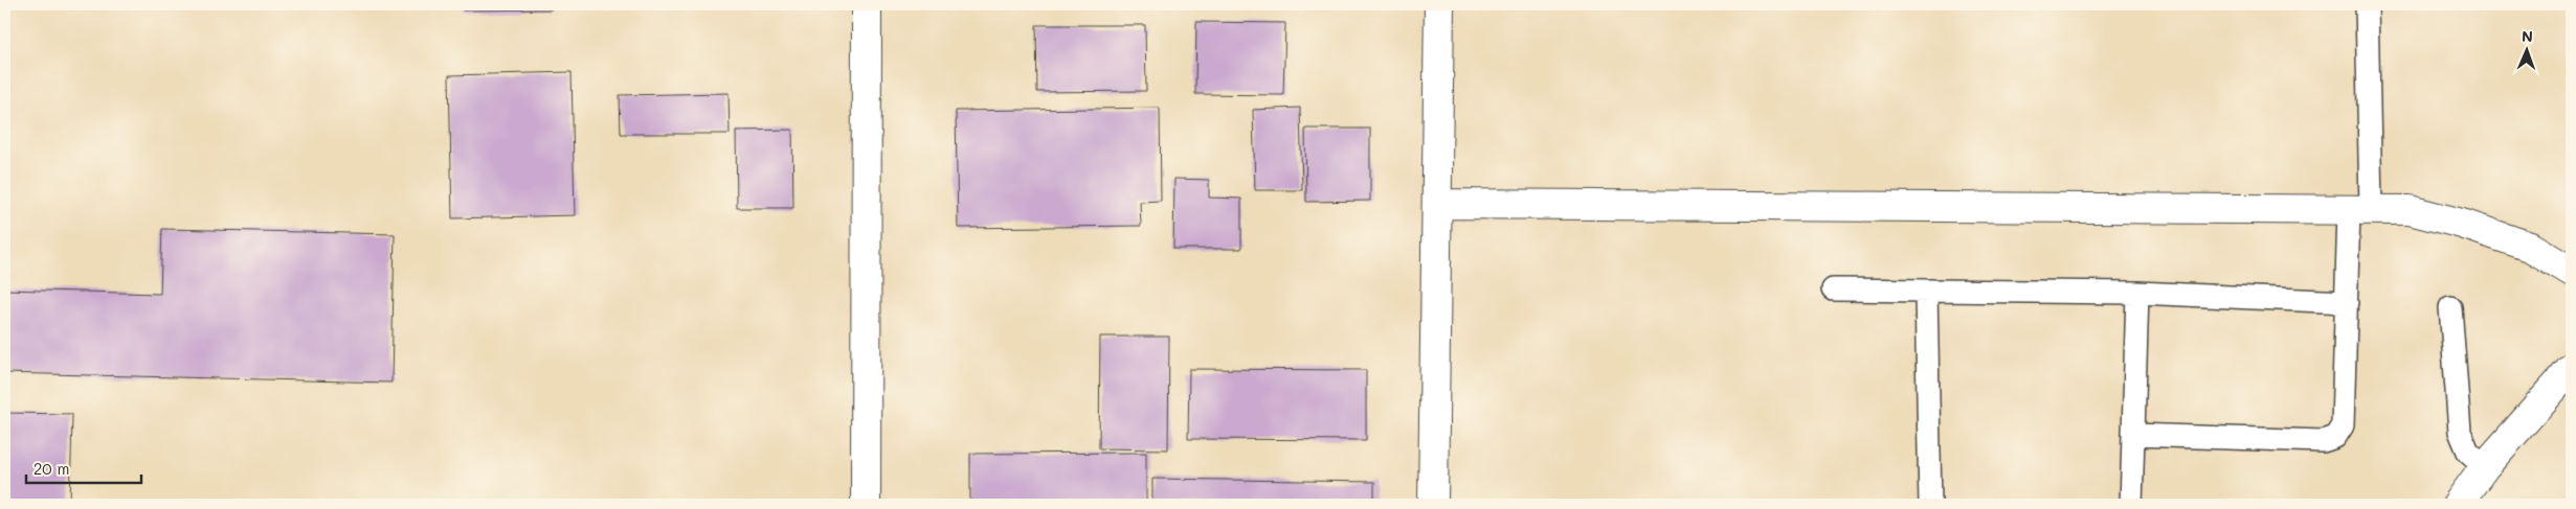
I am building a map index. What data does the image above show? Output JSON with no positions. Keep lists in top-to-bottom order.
{
  "scale_bar": "20 m",
  "north": "top"
}
